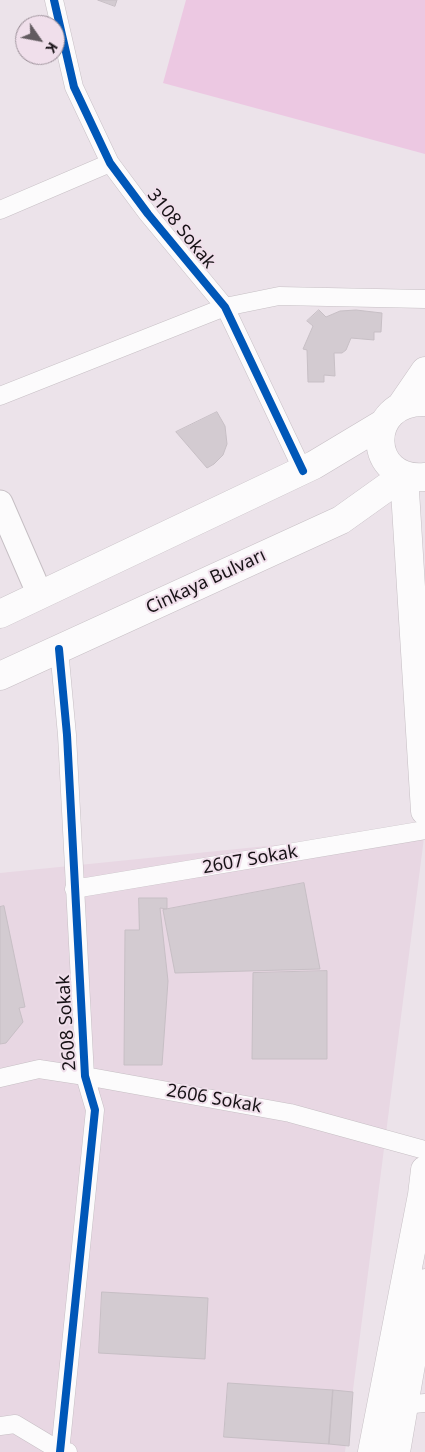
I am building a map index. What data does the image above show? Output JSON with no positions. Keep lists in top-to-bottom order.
{
  "streets": {
    "main road": ["Cinkaya Bulvarı"],
    "street": [
      "3108 Sokak",
      "2607 Sokak",
      "2608 Sokak",
      "2606 Sokak"
    ]
  },
  "crossings": [
    ["Cinkaya Bulvarı", "2608 Sokak"],
    ["2607 Sokak", "2608 Sokak"],
    ["2608 Sokak", "2606 Sokak"]
  ],
  "north": "bottom right"
}
